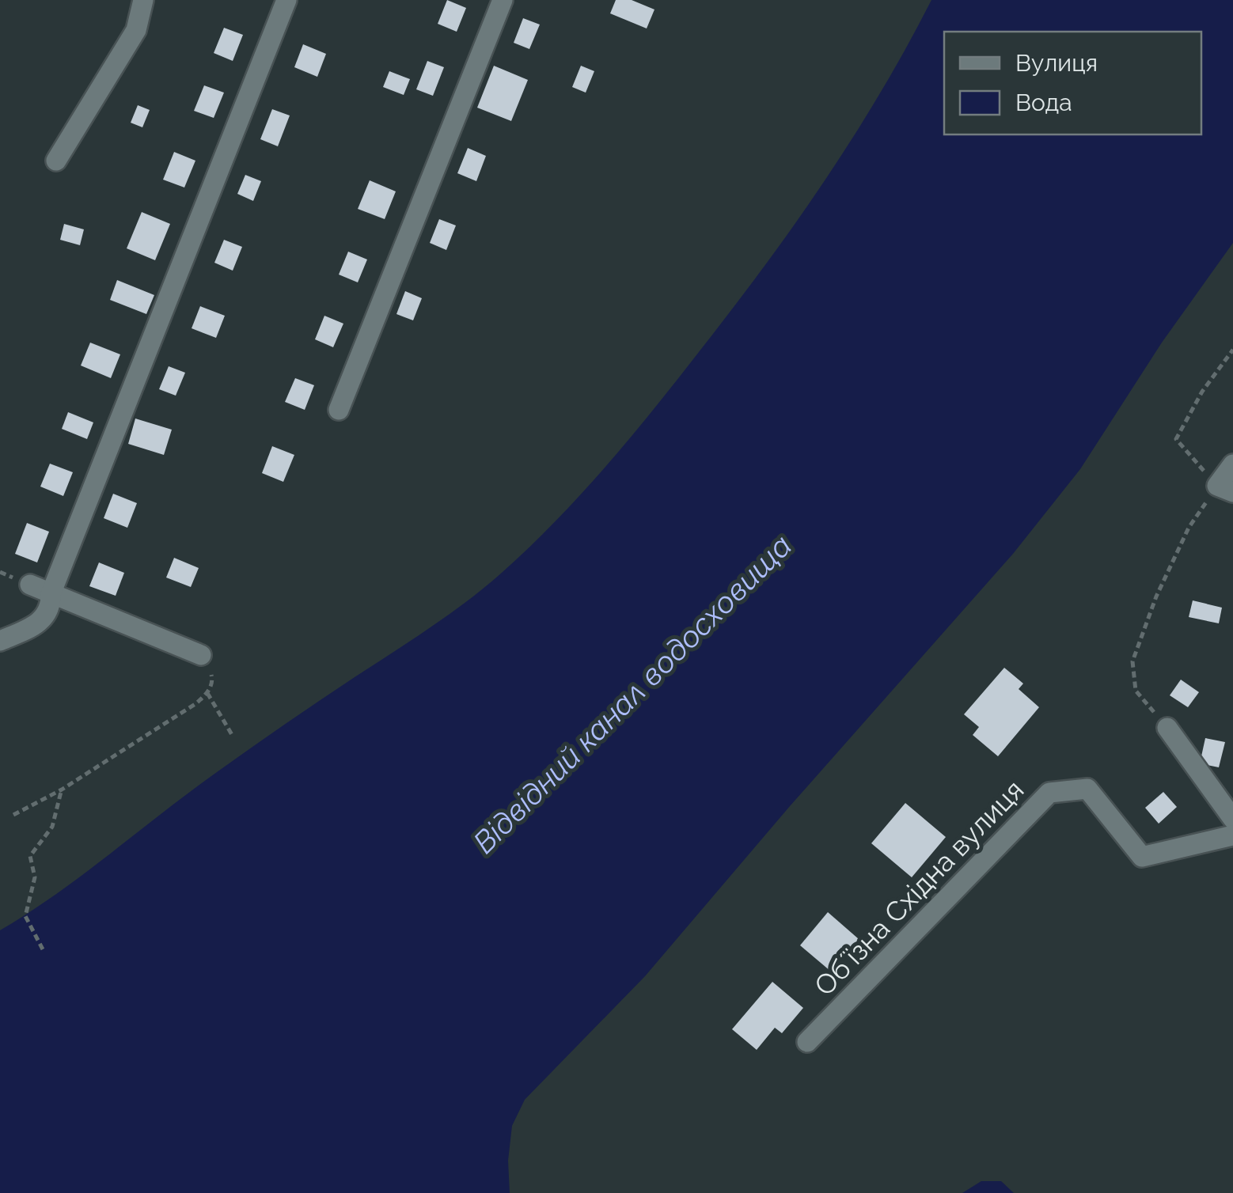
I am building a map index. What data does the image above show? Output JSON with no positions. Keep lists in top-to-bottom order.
{
  "streets": {
    "street": ["Обʼїзна Східна вулиця"]
  },
  "water": ["Відвідний канал водосховища"],
  "legend": ["Вулиця", "Вода"]
}
